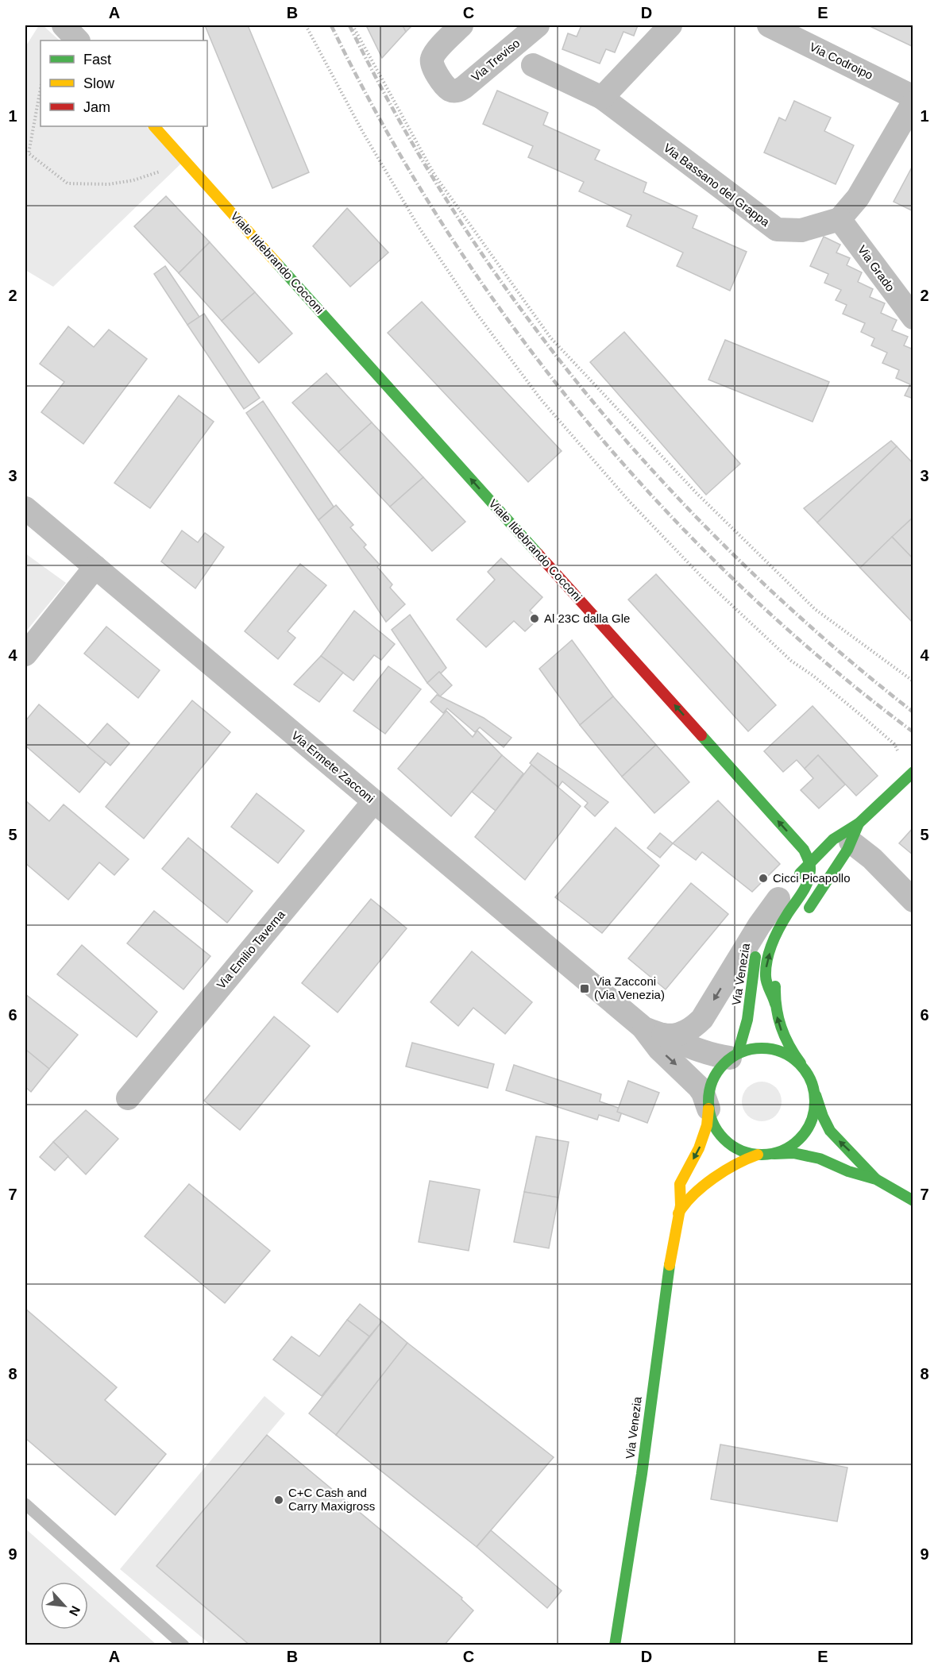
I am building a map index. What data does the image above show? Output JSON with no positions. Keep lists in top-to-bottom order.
{
  "streets": {
    "street": [
      "Via Treviso",
      "Via Codroipo",
      "Via Bassano del Grappa",
      "Viale Ildebrando Cocconi",
      "Via Grado",
      "Via Ermete Zacconi",
      "Via Emilio Taverna",
      "Via Venezia"
    ]
  },
  "crossings": [
    ["Via Bassano del Grappa", "Via Grado"],
    ["Via Ermete Zacconi", "Via Emilio Taverna"],
    ["Via Ermete Zacconi", "Via Venezia"]
  ],
  "one_way": ["Viale Ildebrando Cocconi"],
  "places": {
    "other": ["Al 23C dalla Gle", "Cicci Picapollo", "C+C Cash and Carry Maxigross"],
    "transit": ["Via Zacconi (Via Venezia)"]
  },
  "legend": ["Fast", "Slow", "Jam"],
  "north": "bottom right",
  "grid": {
    "columns": [
      "A",
      "B",
      "C",
      "D",
      "E"
    ],
    "rows": [
      "1",
      "2",
      "3",
      "4",
      "5",
      "6",
      "7",
      "8",
      "9"
    ]
  }
}
